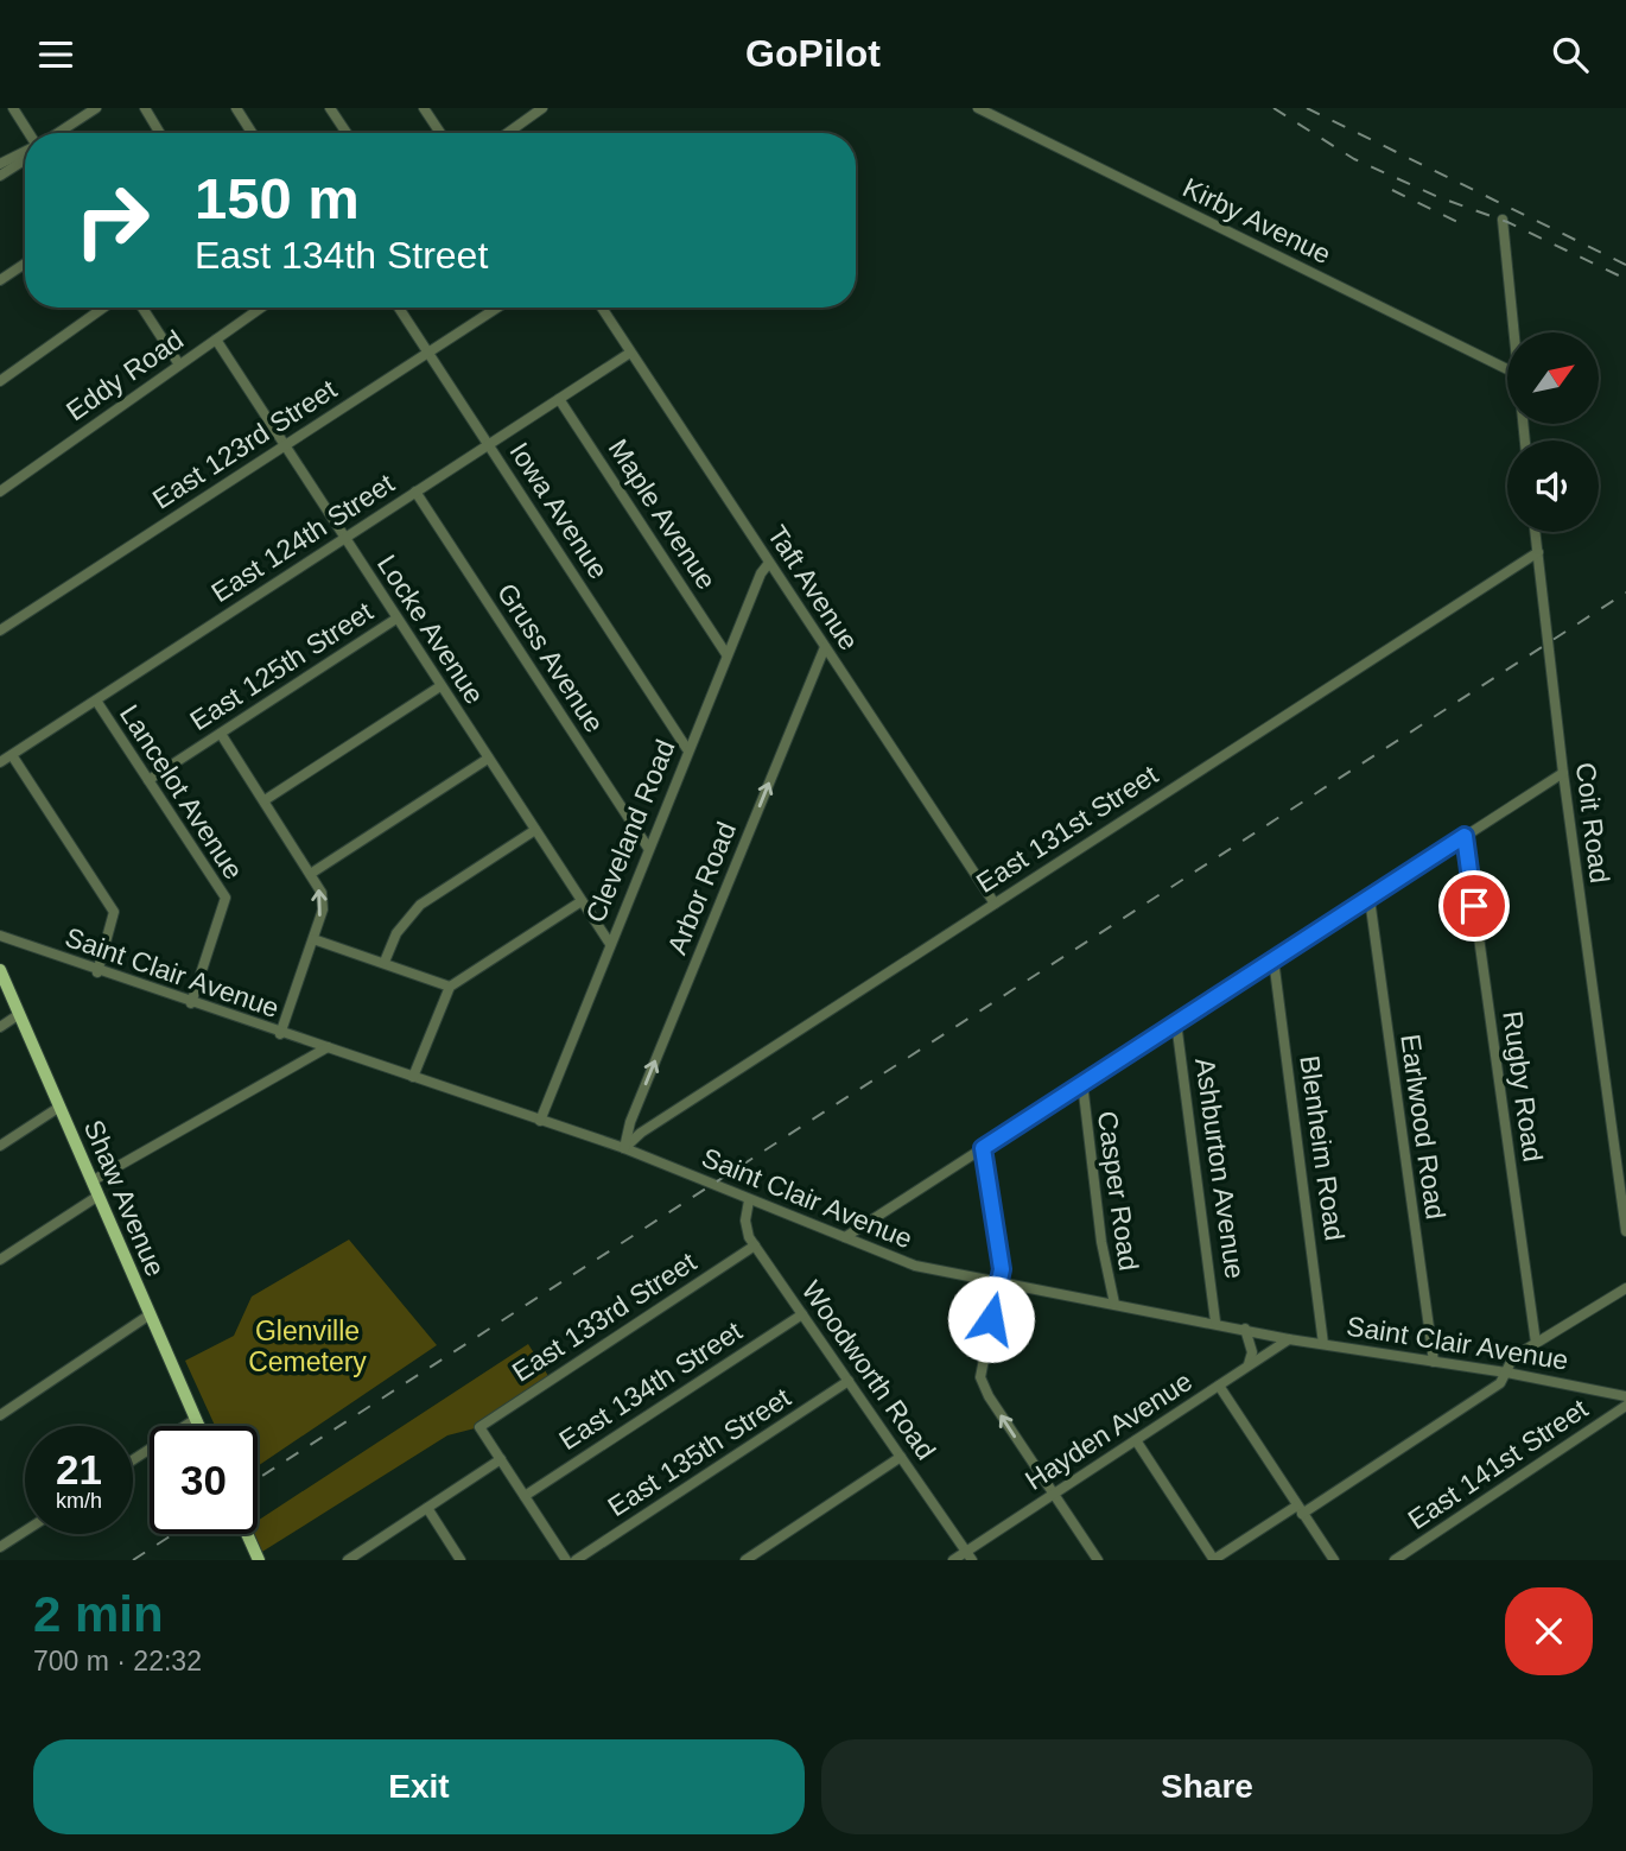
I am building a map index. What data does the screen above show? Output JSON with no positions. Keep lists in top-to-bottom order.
{
  "streets": {
    "main road": ["Shaw Avenue"],
    "street": [
      "Kirby Avenue",
      "Eddy Road",
      "East 123rd Street",
      "Iowa Avenue",
      "Maple Avenue",
      "East 124th Street",
      "Taft Avenue",
      "Locke Avenue",
      "Gruss Avenue",
      "East 125th Street",
      "Lancelot Avenue",
      "Coit Road",
      "East 131st Street",
      "Cleveland Road",
      "Arbor Road",
      "Saint Clair Avenue",
      "Rugby Road",
      "Earlwood Road",
      "Blenheim Road",
      "Ashburton Avenue",
      "Casper Road",
      "East 133rd Street",
      "Woodworth Road",
      "East 134th Street",
      "Hayden Avenue",
      "East 135th Street",
      "East 141st Street"
    ]
  },
  "crossings": [
    ["Eddy Road", "Locke Avenue"],
    ["East 123rd Street", "Iowa Avenue"],
    ["East 123rd Street", "Locke Avenue"],
    ["Iowa Avenue", "East 124th Street"],
    ["Iowa Avenue", "Cleveland Road"],
    ["Maple Avenue", "East 124th Street"],
    ["Maple Avenue", "Cleveland Road"],
    ["East 124th Street", "Taft Avenue"],
    ["East 124th Street", "Locke Avenue"],
    ["East 124th Street", "Gruss Avenue"],
    ["East 124th Street", "Lancelot Avenue"],
    ["Taft Avenue", "East 131st Street"],
    ["Taft Avenue", "Cleveland Road"],
    ["Taft Avenue", "Arbor Road"],
    ["Locke Avenue", "East 125th Street"],
    ["Locke Avenue", "Cleveland Road"],
    ["Gruss Avenue", "Cleveland Road"],
    ["East 125th Street", "Lancelot Avenue"],
    ["Lancelot Avenue", "Saint Clair Avenue"],
    ["Coit Road", "East 131st Street"],
    ["East 131st Street", "Arbor Road"],
    ["East 131st Street", "Saint Clair Avenue"],
    ["Cleveland Road", "Saint Clair Avenue"],
    ["Arbor Road", "Saint Clair Avenue"],
    ["Saint Clair Avenue", "Earlwood Road"],
    ["Saint Clair Avenue", "Blenheim Road"],
    ["Saint Clair Avenue", "Ashburton Avenue"],
    ["Saint Clair Avenue", "Casper Road"],
    ["Saint Clair Avenue", "Woodworth Road"],
    ["Saint Clair Avenue", "Hayden Avenue"],
    ["East 133rd Street", "Woodworth Road"],
    ["Woodworth Road", "East 134th Street"],
    ["Woodworth Road", "Hayden Avenue"],
    ["Woodworth Road", "East 135th Street"]
  ],
  "one_way": ["Arbor Road"],
  "parks": ["Glenville Cemetery"],
  "north": "top right",
  "page": {
    "header": "GoPilot",
    "turn": ["150 m", "East 134th Street"],
    "speed": "21 km/h",
    "limit": "30",
    "heading": ["2 min", "700 m · 22:32"],
    "buttons": ["Exit", "Share"]
  }
}
